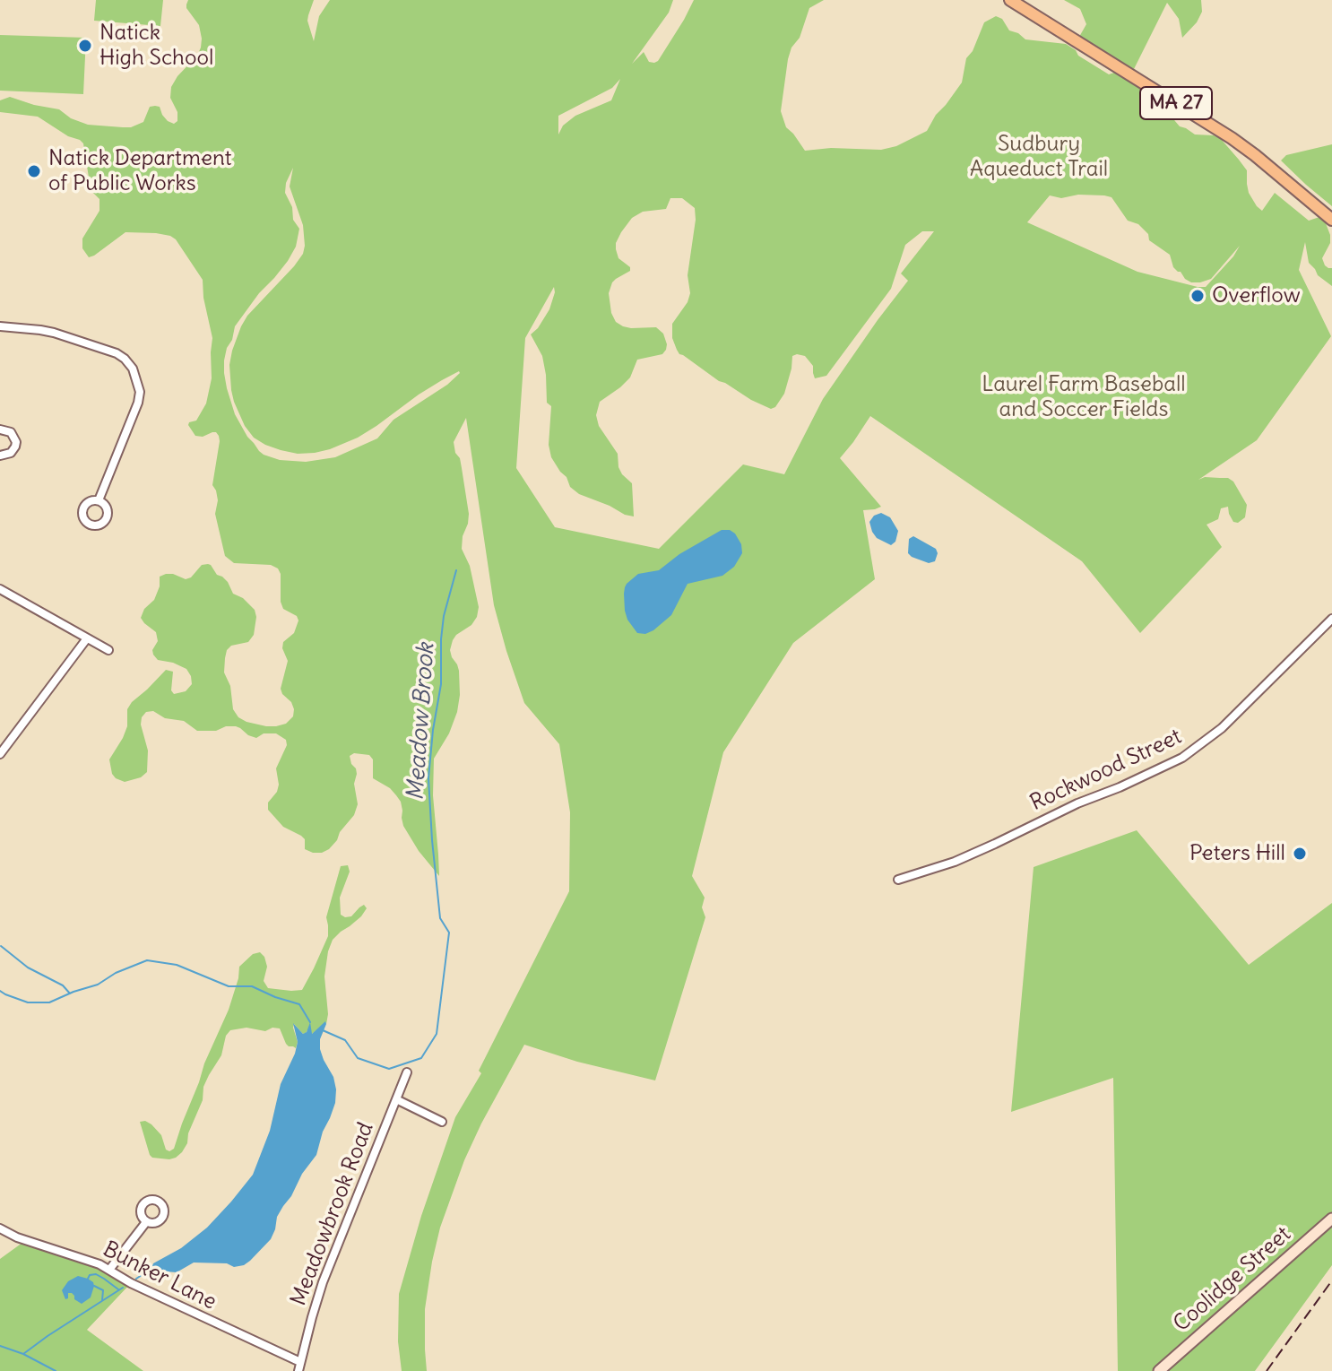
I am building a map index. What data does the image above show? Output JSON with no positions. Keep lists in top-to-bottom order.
{
  "streets": {
    "main road": ["MA 27", "Coolidge Street"],
    "street": ["Rockwood Street", "Meadowbrook Road", "Bunker Lane"]
  },
  "crossings": [
    ["Meadowbrook Road", "Bunker Lane"]
  ],
  "water": ["Meadow Brook"],
  "parks": ["Sudbury Aqueduct Trail", "Laurel Farm Baseball and Soccer Fields"],
  "places": [
    "Natick High School",
    "Natick Department of Public Works",
    "Overflow",
    "Peters Hill"
  ]
}
